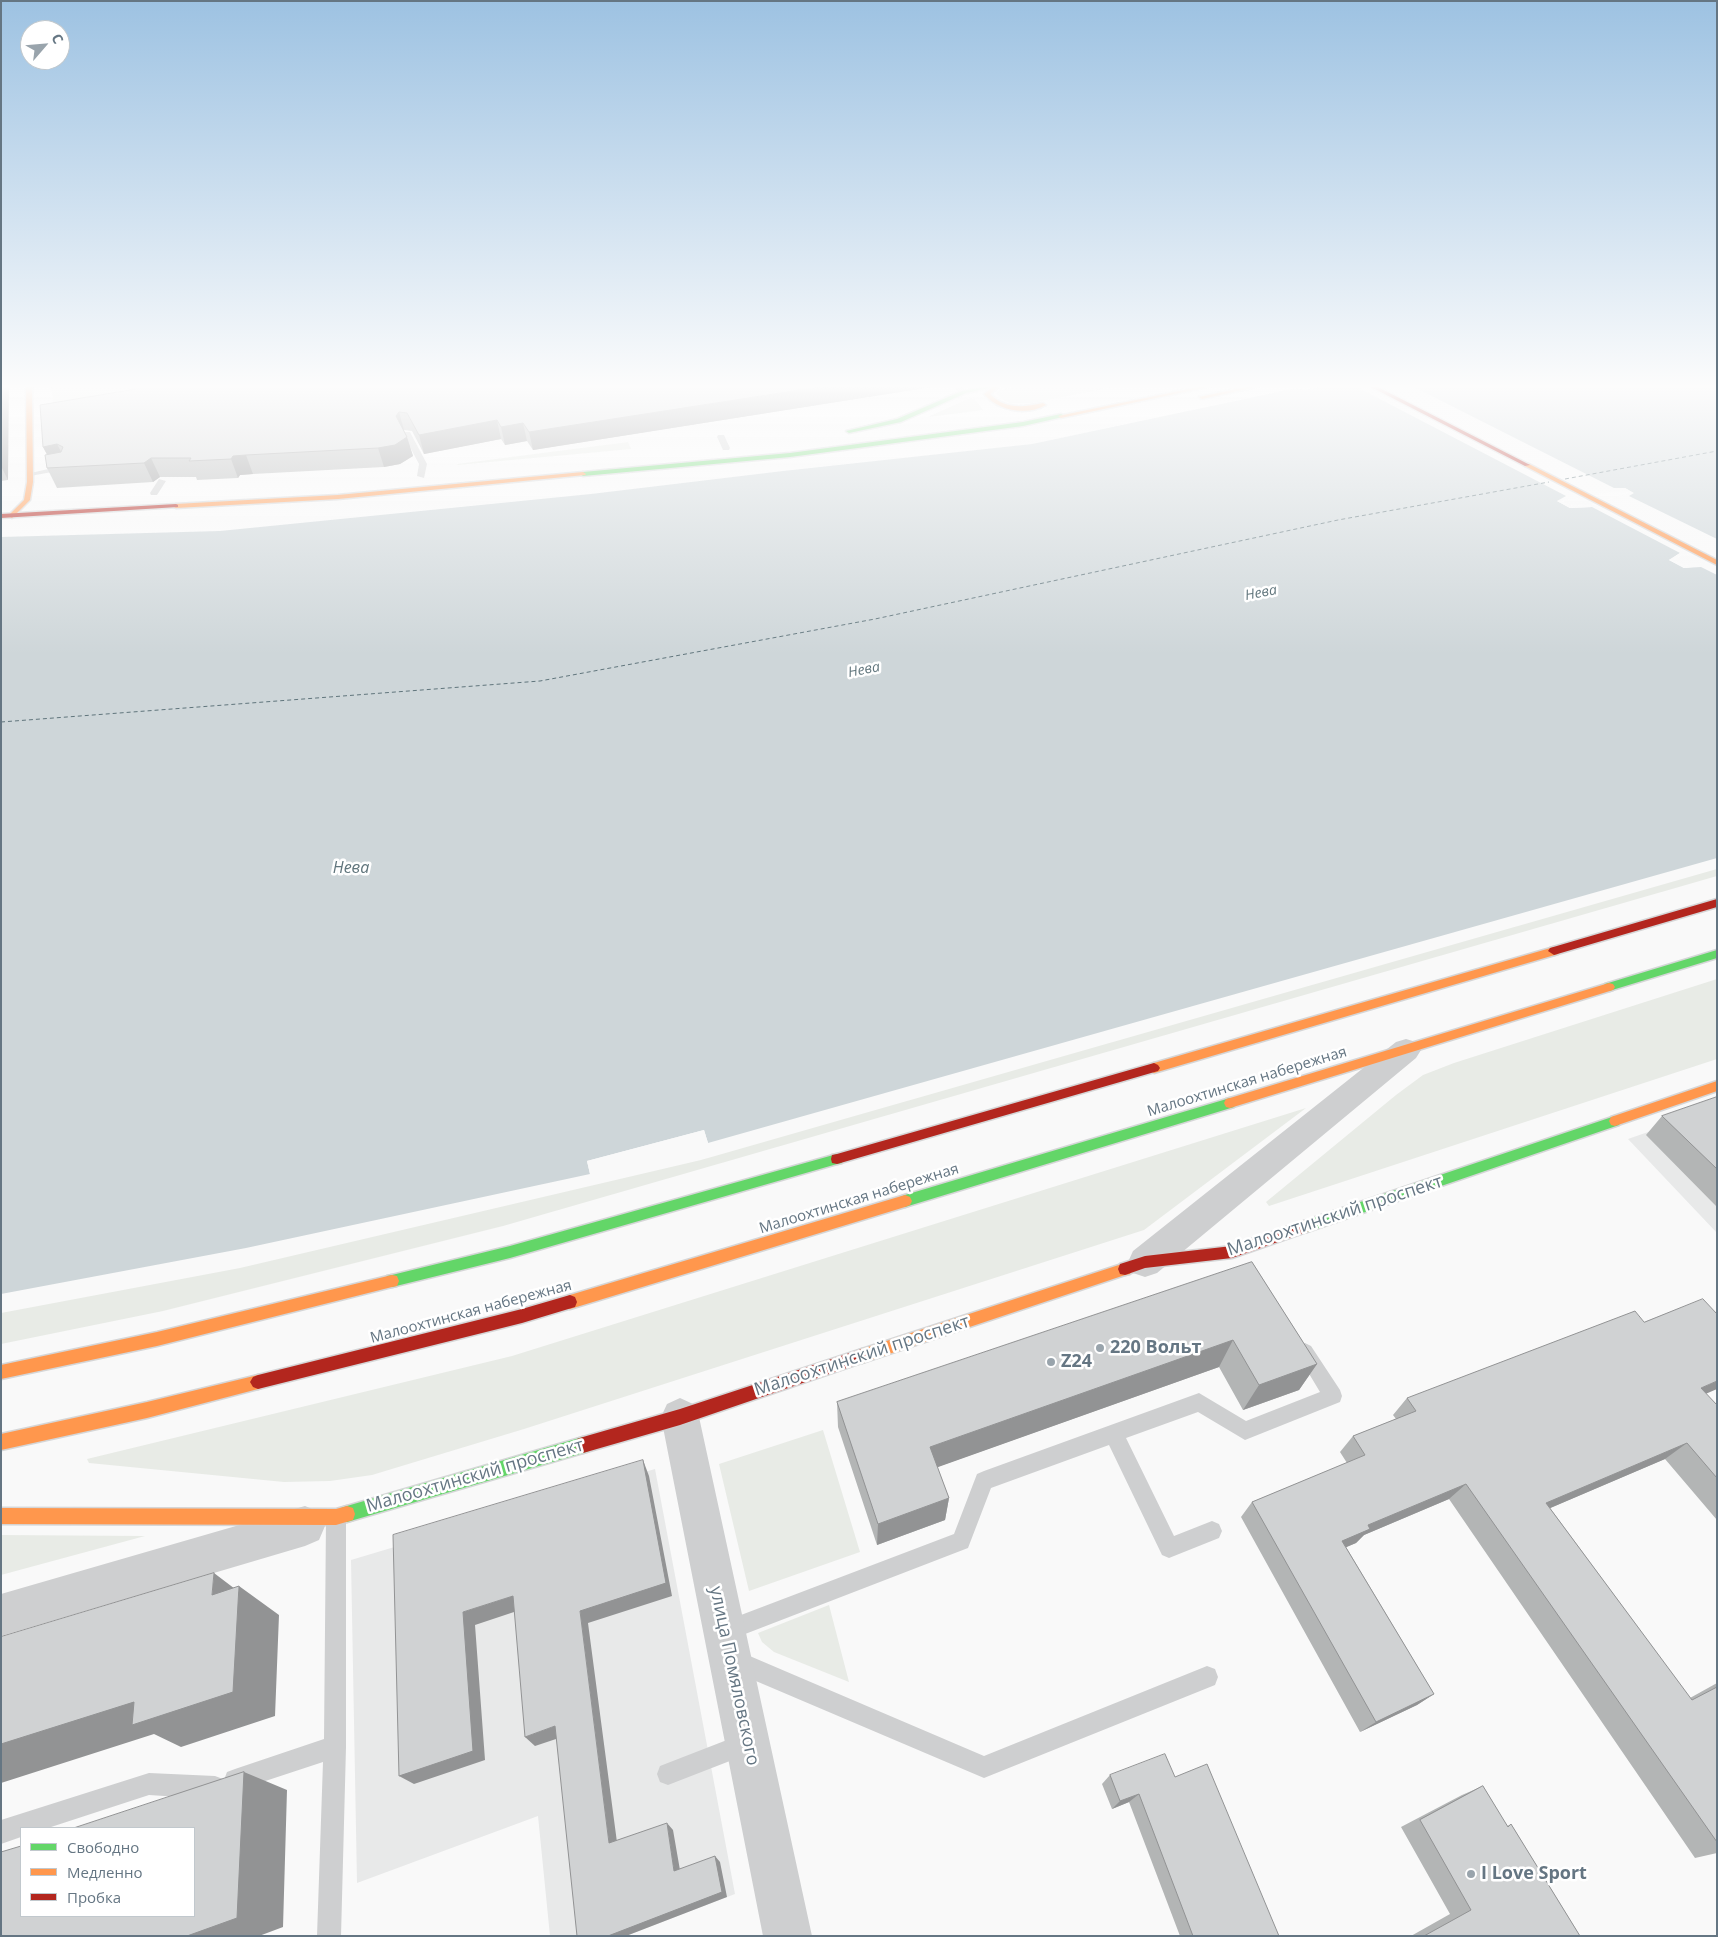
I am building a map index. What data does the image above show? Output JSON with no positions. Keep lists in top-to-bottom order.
{
  "streets": {
    "main road": ["Малоохтинская набережная", "Малоохтинский проспект"],
    "street": ["улица Помяловского"]
  },
  "crossings": [
    ["Малоохтинский проспект", "улица Помяловского"]
  ],
  "water": ["Нева"],
  "places": ["220 Вольт", "Z24", "I Love Sport"],
  "legend": ["Свободно", "Медленно", "Пробка"],
  "north": "top right"
}
